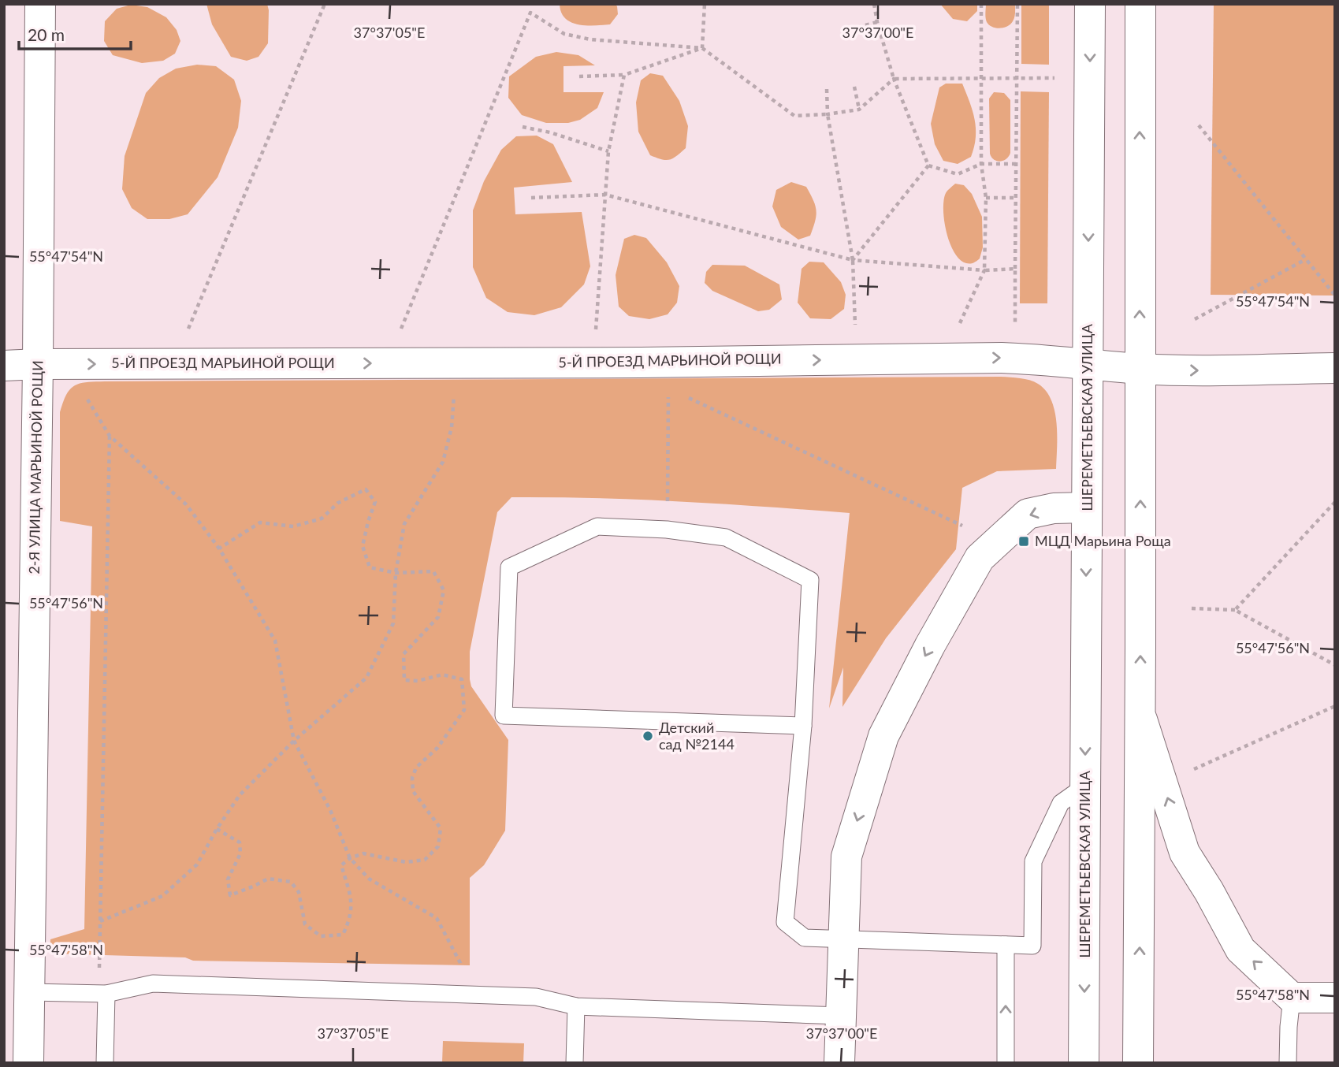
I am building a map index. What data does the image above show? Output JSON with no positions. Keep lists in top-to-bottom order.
{
  "streets": {
    "street": ["5-Й ПРОЕЗД МАРЬИНОЙ РОЩИ", "ШЕРЕМЕТЬЕВСКАЯ УЛИЦА", "2-Я УЛИЦА МАРЬИНОЙ РОЩИ"]
  },
  "crossings": [
    ["5-Й ПРОЕЗД МАРЬИНОЙ РОЩИ", "ШЕРЕМЕТЬЕВСКАЯ УЛИЦА"],
    ["5-Й ПРОЕЗД МАРЬИНОЙ РОЩИ", "2-Я УЛИЦА МАРЬИНОЙ РОЩИ"]
  ],
  "one_way": ["5-Й ПРОЕЗД МАРЬИНОЙ РОЩИ"],
  "places": {
    "transit": ["МЦД Марьина Роща"],
    "other": ["Детский сад №2144"]
  },
  "scale_bar": "20 m",
  "coordinates": [
    "37°37'05\"E",
    "37°37'00\"E",
    "55°47'54\"N",
    "55°47'56\"N",
    "55°47'58\"N"
  ]
}
